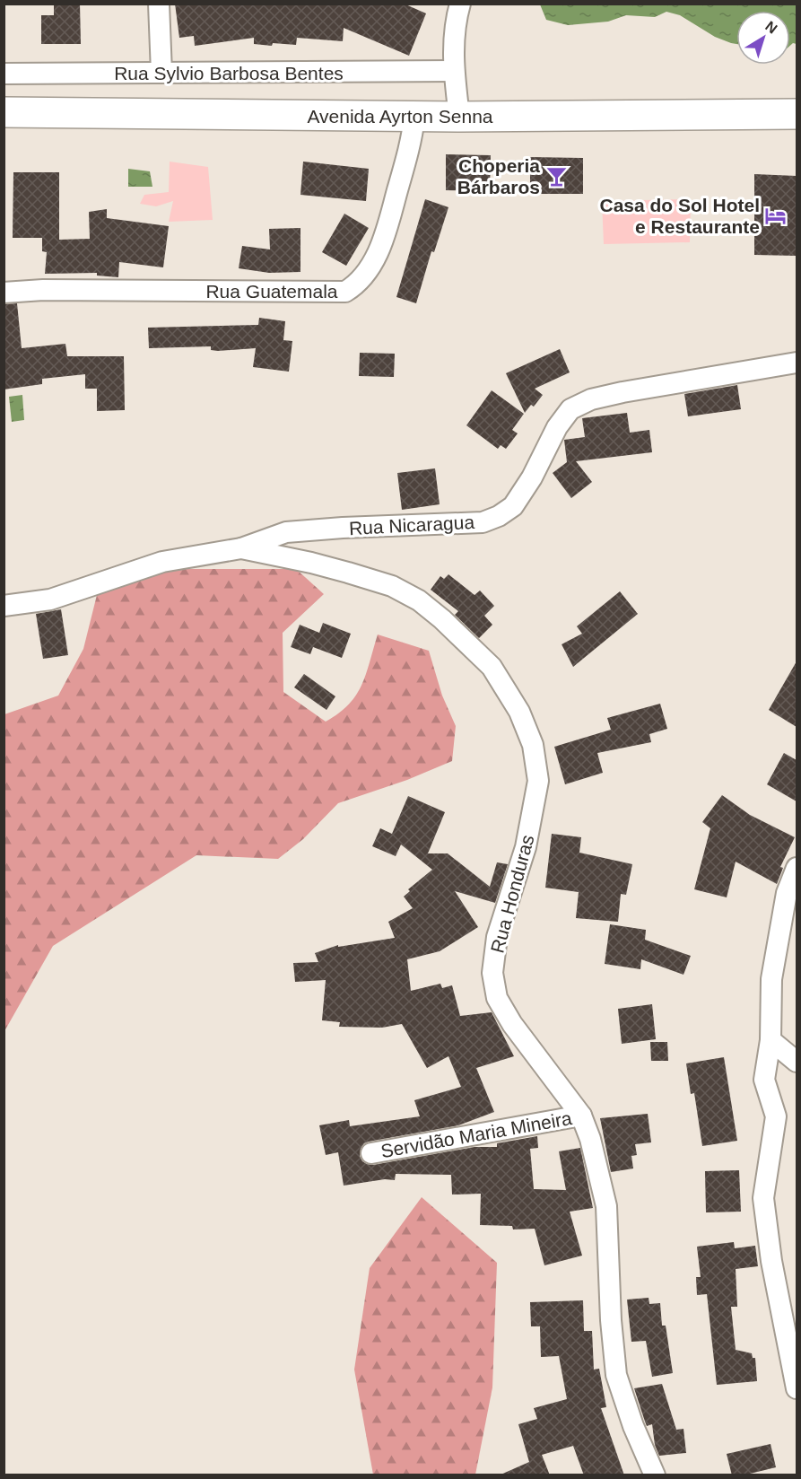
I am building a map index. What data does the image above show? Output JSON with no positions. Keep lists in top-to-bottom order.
{
  "streets": {
    "main road": ["Avenida Ayrton Senna"],
    "street": [
      "Rua Sylvio Barbosa Bentes",
      "Rua Guatemala",
      "Rua Nicaragua",
      "Rua Honduras",
      "Servidão Maria Mineira"
    ]
  },
  "crossings": [
    ["Avenida Ayrton Senna", "Rua Guatemala"],
    ["Rua Nicaragua", "Rua Honduras"],
    ["Rua Honduras", "Servidão Maria Mineira"]
  ],
  "places": {
    "bar": ["Choperia Bárbaros"],
    "hotel": ["Casa do Sol Hotel e Restaurante"]
  },
  "north": "top right"
}
